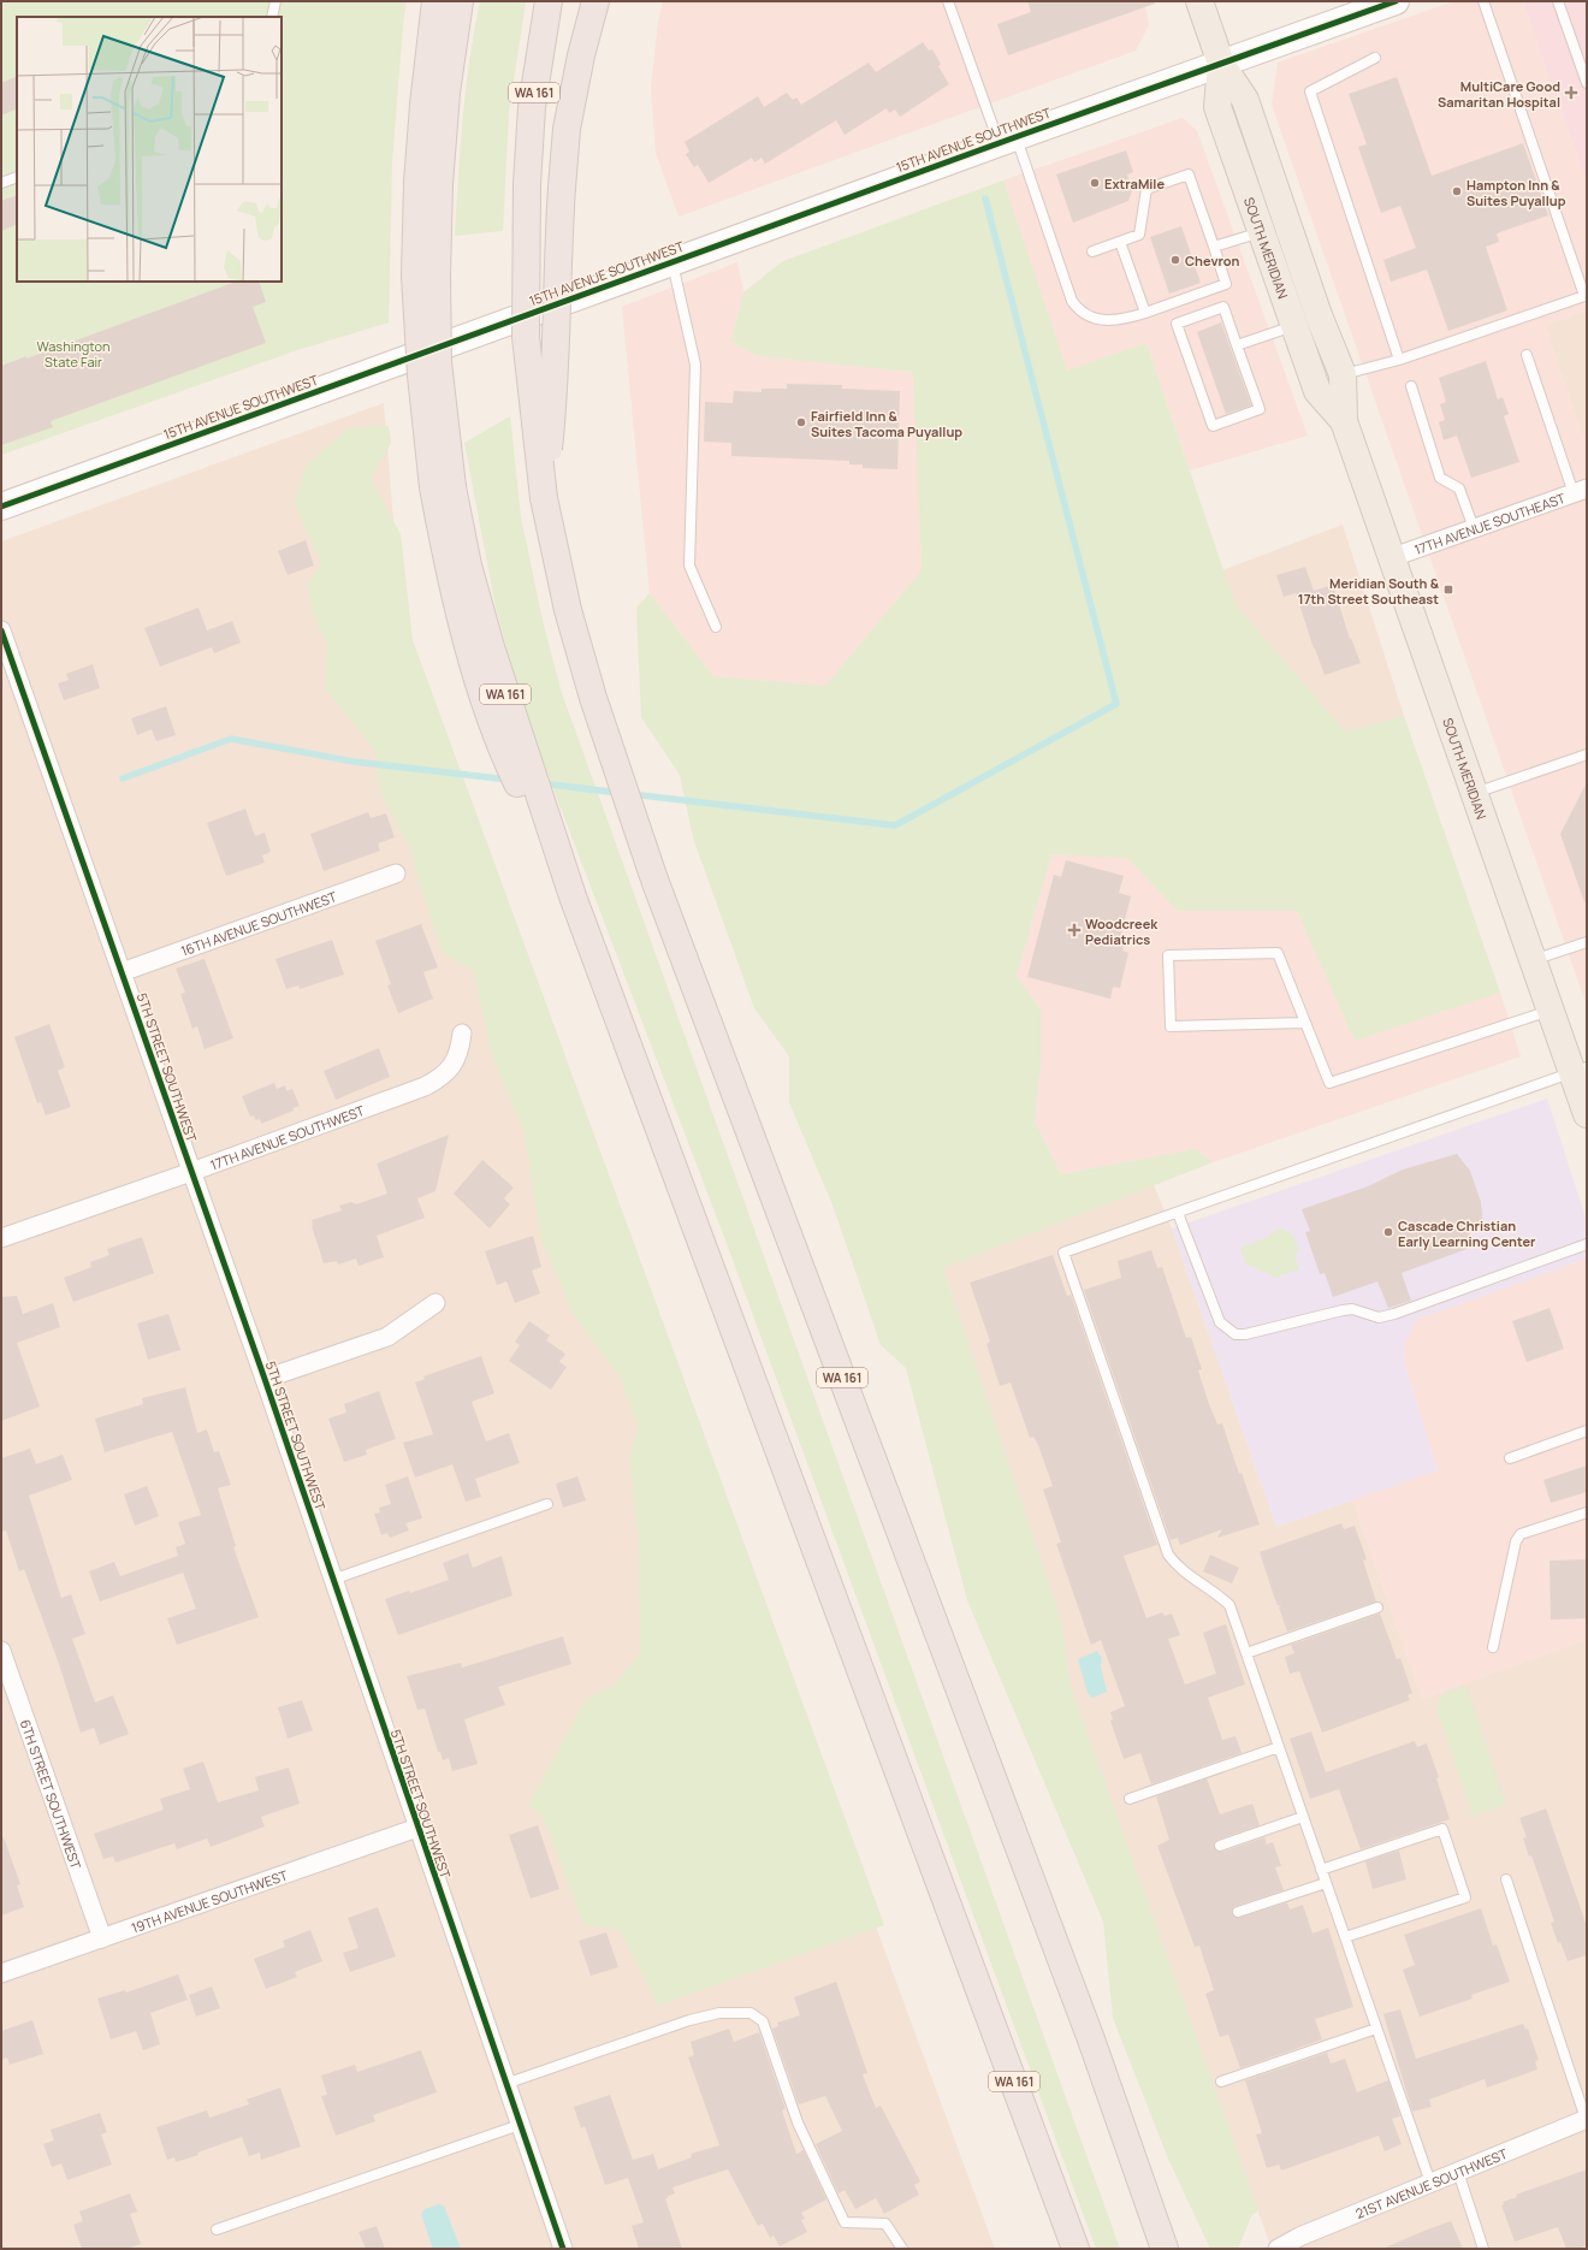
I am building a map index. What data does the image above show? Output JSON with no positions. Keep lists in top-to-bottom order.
{
  "streets": {
    "highway": ["WA 161"],
    "main road": ["SOUTH MERIDIAN"],
    "street": [
      "15TH AVENUE SOUTHWEST",
      "17TH AVENUE SOUTHEAST",
      "16TH AVENUE SOUTHWEST",
      "5TH STREET SOUTHWEST",
      "17TH AVENUE SOUTHWEST",
      "6TH STREET SOUTHWEST",
      "19TH AVENUE SOUTHWEST",
      "21ST AVENUE SOUTHWEST"
    ]
  },
  "crossings": [
    ["15TH AVENUE SOUTHWEST", "SOUTH MERIDIAN"],
    ["SOUTH MERIDIAN", "17TH AVENUE SOUTHEAST"],
    ["16TH AVENUE SOUTHWEST", "5TH STREET SOUTHWEST"],
    ["5TH STREET SOUTHWEST", "17TH AVENUE SOUTHWEST"],
    ["5TH STREET SOUTHWEST", "19TH AVENUE SOUTHWEST"],
    ["6TH STREET SOUTHWEST", "19TH AVENUE SOUTHWEST"]
  ],
  "parks": ["Washington State Fair"],
  "places": {
    "health": ["MultiCare Good Samaritan Hospital", "Woodcreek Pediatrics"],
    "other": [
      "ExtraMile",
      "Hampton Inn & Suites Puyallup",
      "Chevron",
      "Fairfield Inn & Suites Tacoma Puyallup",
      "Cascade Christian Early Learning Center"
    ],
    "transit": ["Meridian South & 17th Street Southeast"]
  }
}
